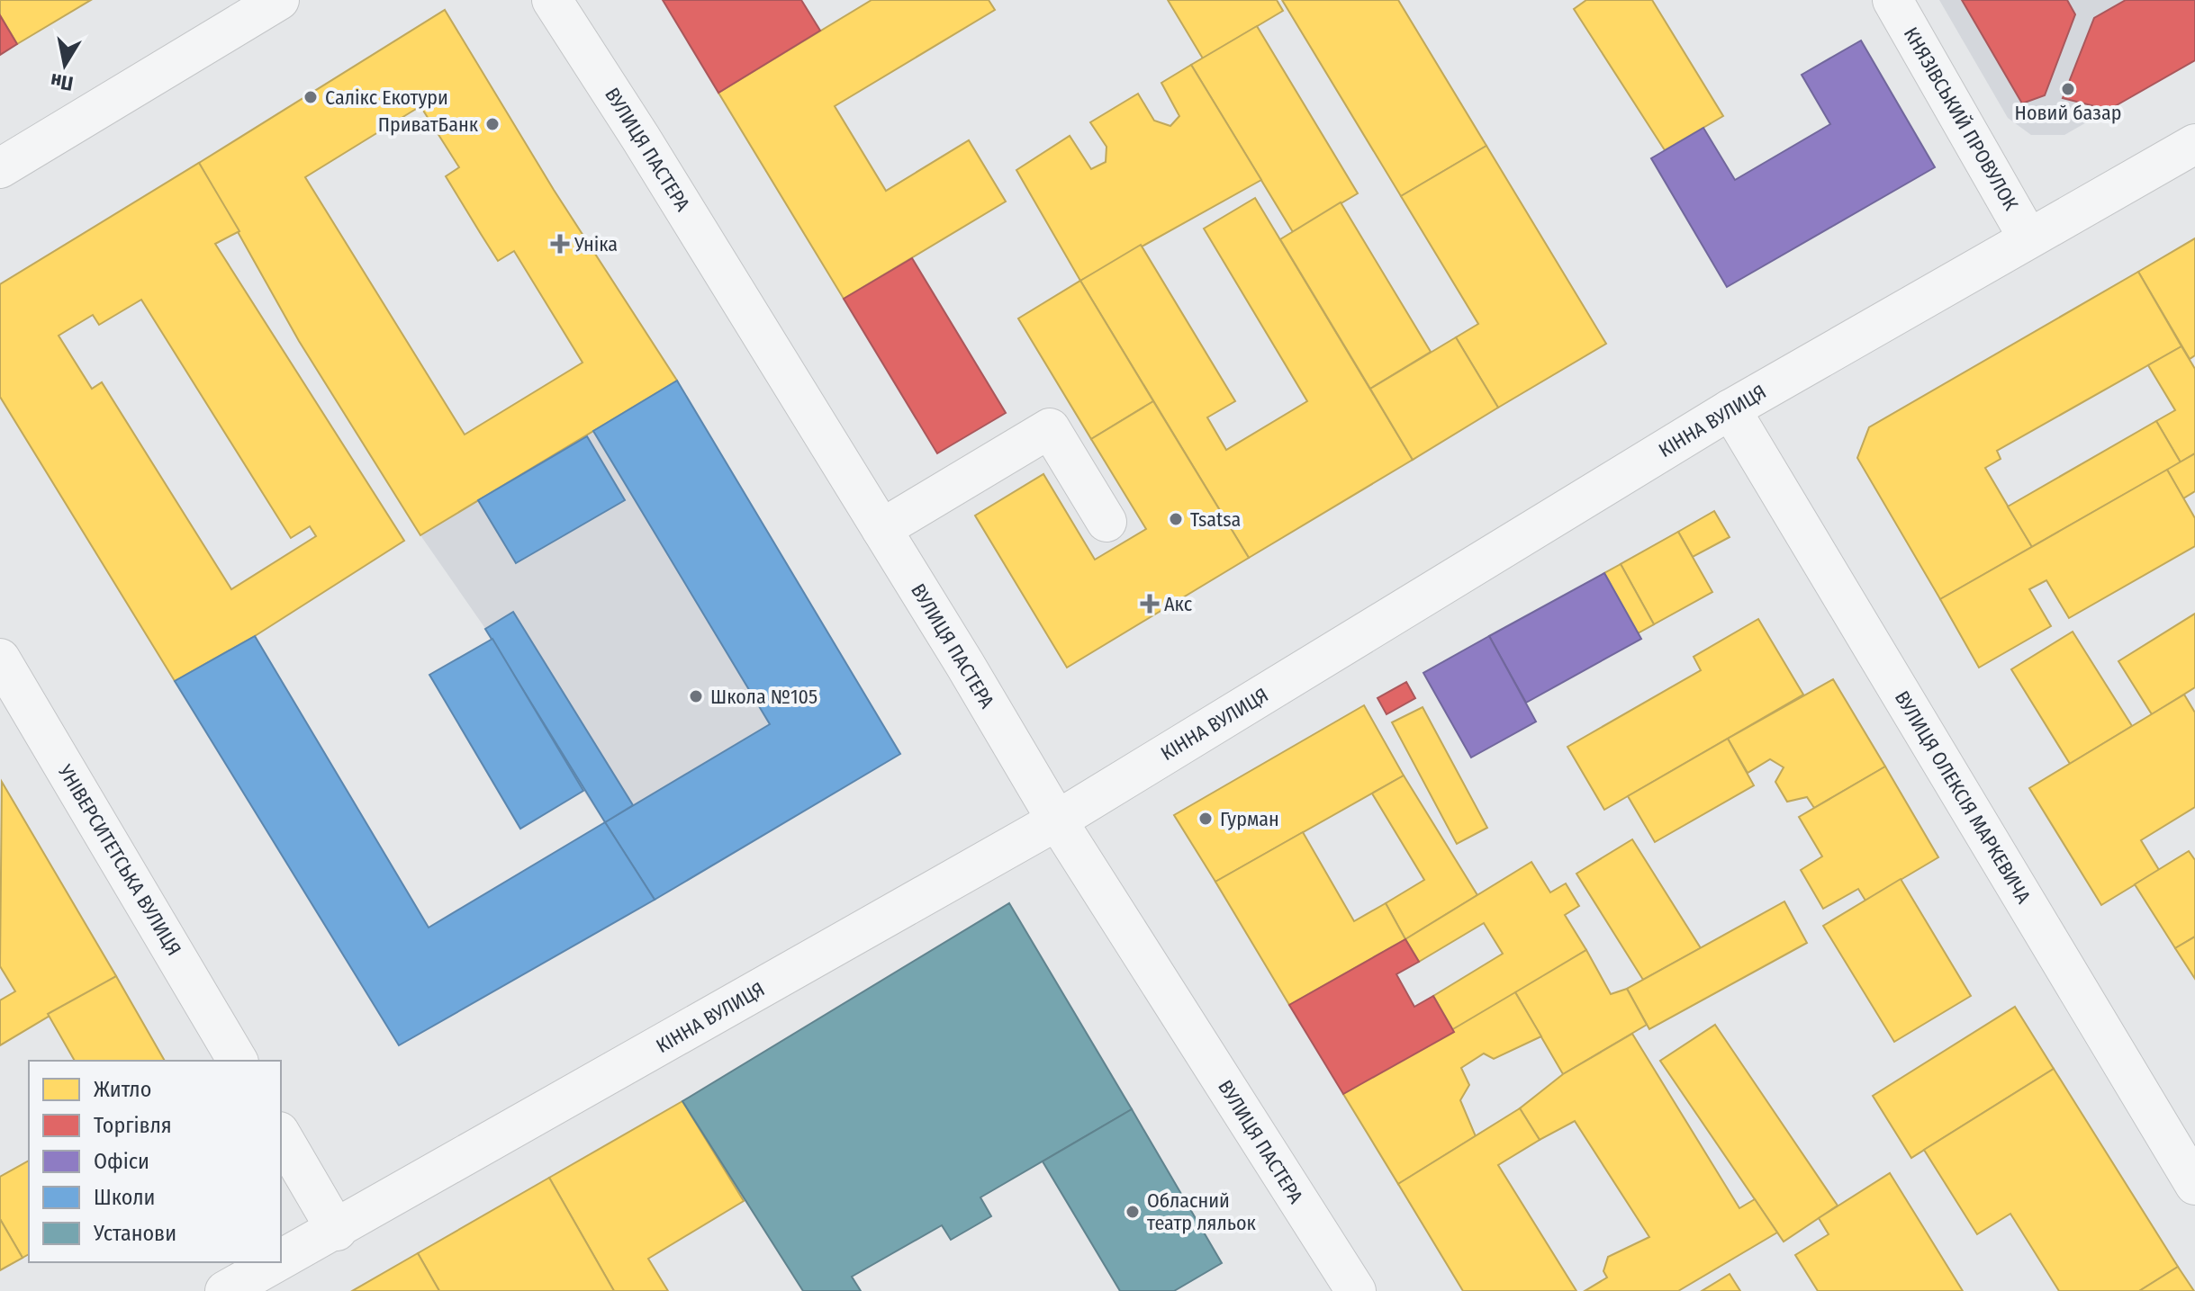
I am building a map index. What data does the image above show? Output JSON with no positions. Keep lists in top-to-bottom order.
{
  "streets": {
    "street": [
      "КНЯЗІВСЬКИЙ ПРОВУЛОК",
      "ВУЛИЦЯ ПАСТЕРА",
      "КІННА ВУЛИЦЯ",
      "ВУЛИЦЯ ОЛЕКСІЯ МАРКЕВИЧА",
      "УНІВЕРСИТЕТСЬКА ВУЛИЦЯ"
    ]
  },
  "crossings": [
    ["КНЯЗІВСЬКИЙ ПРОВУЛОК", "КІННА ВУЛИЦЯ"],
    ["ВУЛИЦЯ ПАСТЕРА", "КІННА ВУЛИЦЯ"],
    ["КІННА ВУЛИЦЯ", "ВУЛИЦЯ ОЛЕКСІЯ МАРКЕВИЧА"]
  ],
  "places": {
    "other": [
      "Новий базар",
      "Салікс Екотури",
      "ПриватБанк",
      "Tsatsa",
      "Школа №105",
      "Гурман",
      "Обласний театр ляльок"
    ],
    "health": ["Уніка", "Акс"]
  },
  "legend": [
    "Житло",
    "Торгівля",
    "Офіси",
    "Школи",
    "Установи"
  ],
  "north": "bottom"
}
